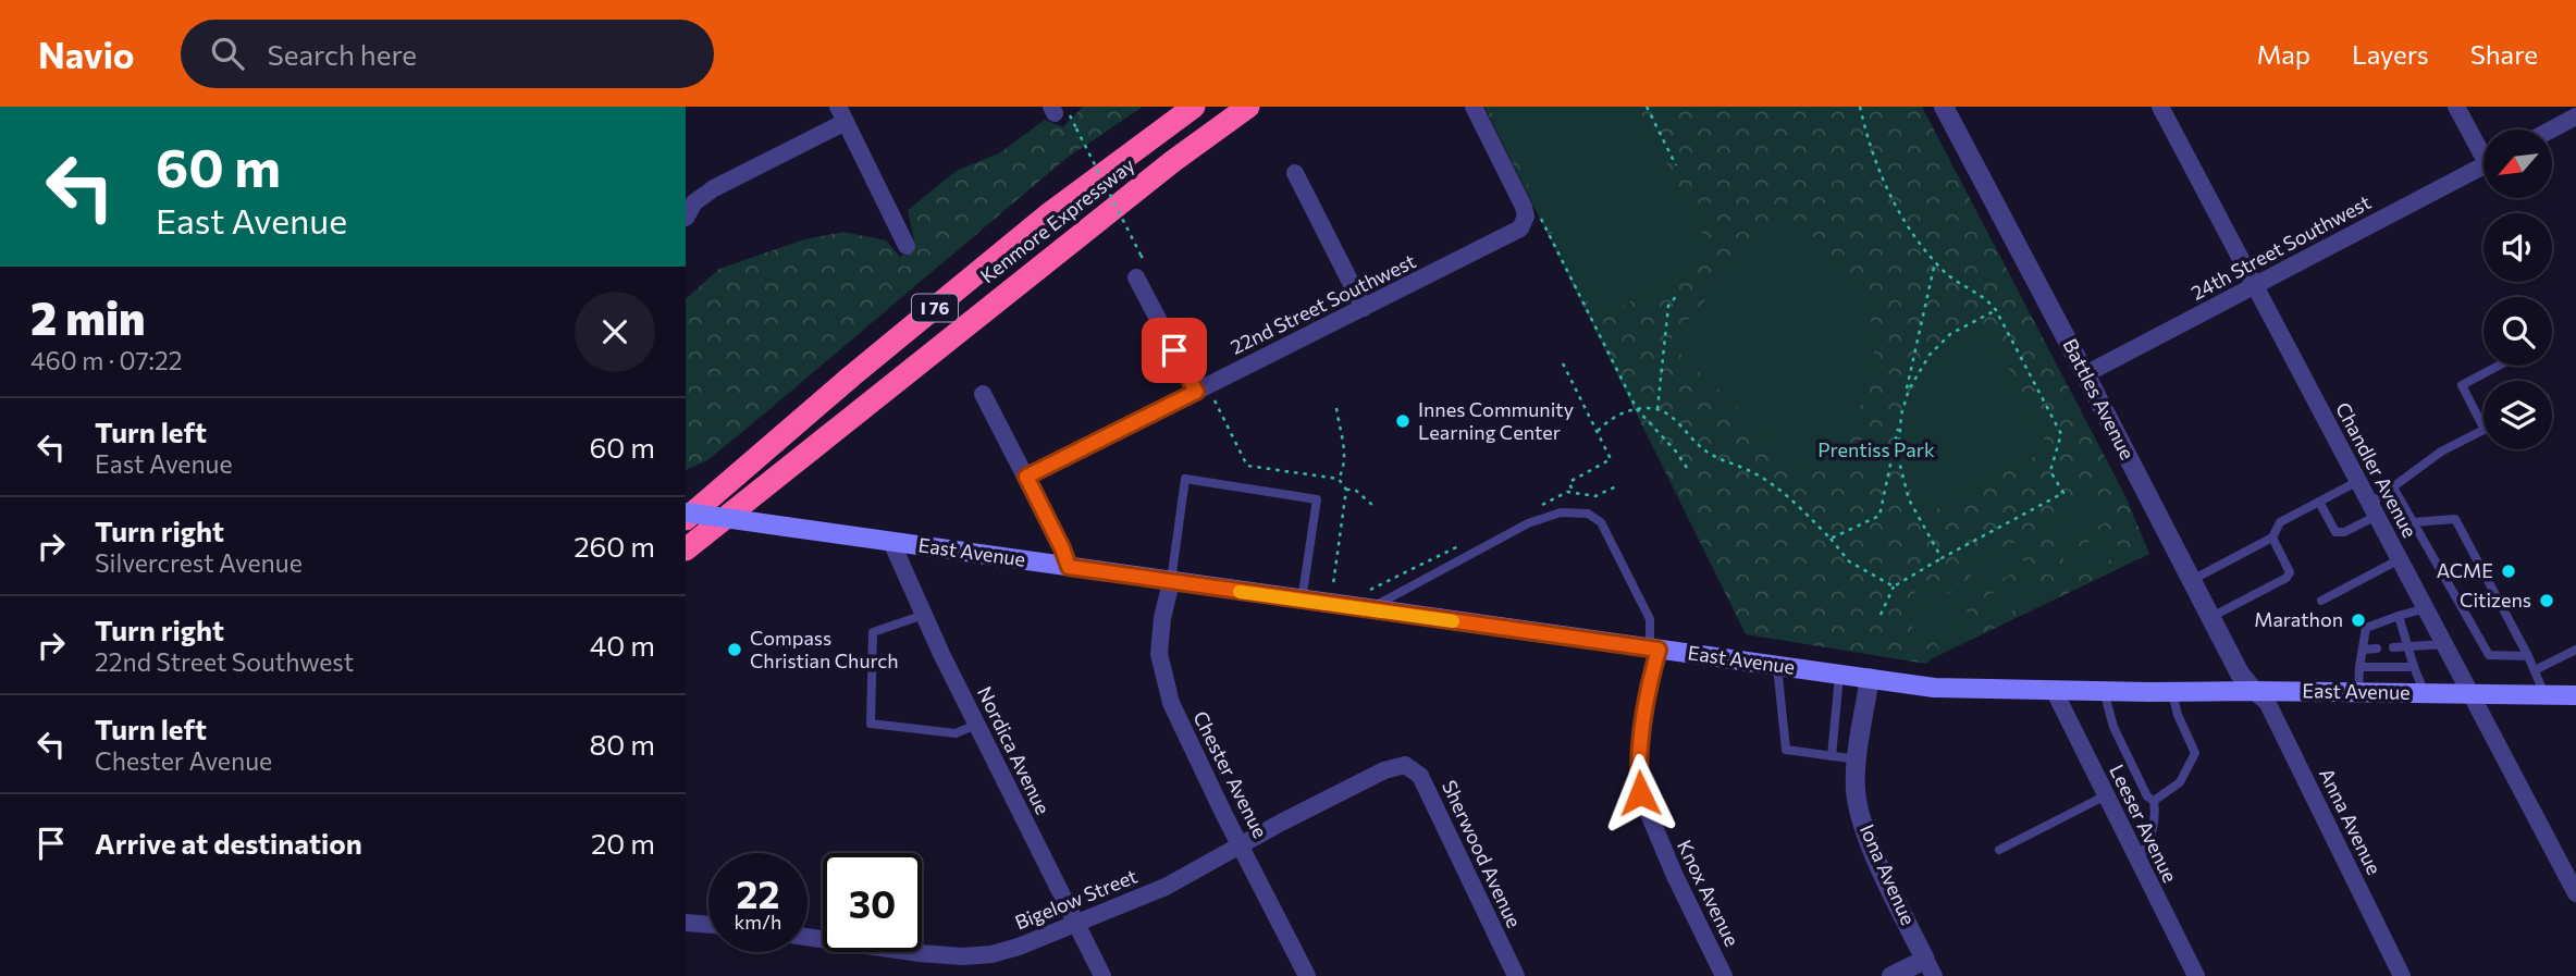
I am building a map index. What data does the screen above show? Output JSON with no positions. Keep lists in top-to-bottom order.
{
  "streets": {
    "highway": ["Kenmore Expressway", "I 76"],
    "main road": ["East Avenue"],
    "street": [
      "24th Street Southwest",
      "22nd Street Southwest",
      "Battles Avenue",
      "Chandler Avenue",
      "Nordica Avenue",
      "Chester Avenue",
      "Anna Avenue",
      "Leeser Avenue",
      "Sherwood Avenue",
      "Iona Avenue",
      "Knox Avenue",
      "Bigelow Street"
    ]
  },
  "crossings": [
    ["24th Street Southwest", "Battles Avenue"],
    ["24th Street Southwest", "Chandler Avenue"],
    ["Battles Avenue", "East Avenue"],
    ["Battles Avenue", "Anna Avenue"],
    ["Chandler Avenue", "East Avenue"],
    ["East Avenue", "Nordica Avenue"],
    ["East Avenue", "Chester Avenue"],
    ["East Avenue", "Anna Avenue"],
    ["East Avenue", "Leeser Avenue"],
    ["East Avenue", "Iona Avenue"],
    ["East Avenue", "Knox Avenue"],
    ["Nordica Avenue", "Bigelow Street"],
    ["Chester Avenue", "Bigelow Street"],
    ["Sherwood Avenue", "Bigelow Street"]
  ],
  "parks": ["Prentiss Park"],
  "places": [
    "Innes Community Learning Center",
    "ACME",
    "Citizens",
    "Marathon",
    "Compass Christian Church"
  ],
  "north": "bottom left",
  "page": {
    "header": "Navio",
    "search": "Search here",
    "nav": ["Map", "Layers", "Share"],
    "turn": ["60 m", "East Avenue"],
    "heading": ["2 min", "460 m · 07:22"],
    "list": [
      {
        "name": "Turn left",
        "note": "East Avenue",
        "value": "60 m"
      },
      {
        "name": "Turn right",
        "note": "Silvercrest Avenue",
        "value": "260 m"
      },
      {
        "name": "Turn right",
        "note": "22nd Street Southwest",
        "value": "40 m"
      },
      {
        "name": "Turn left",
        "note": "Chester Avenue",
        "value": "80 m"
      },
      {
        "name": "Arrive at destination",
        "value": "20 m"
      }
    ],
    "speed": "22 km/h",
    "limit": "30"
  }
}
